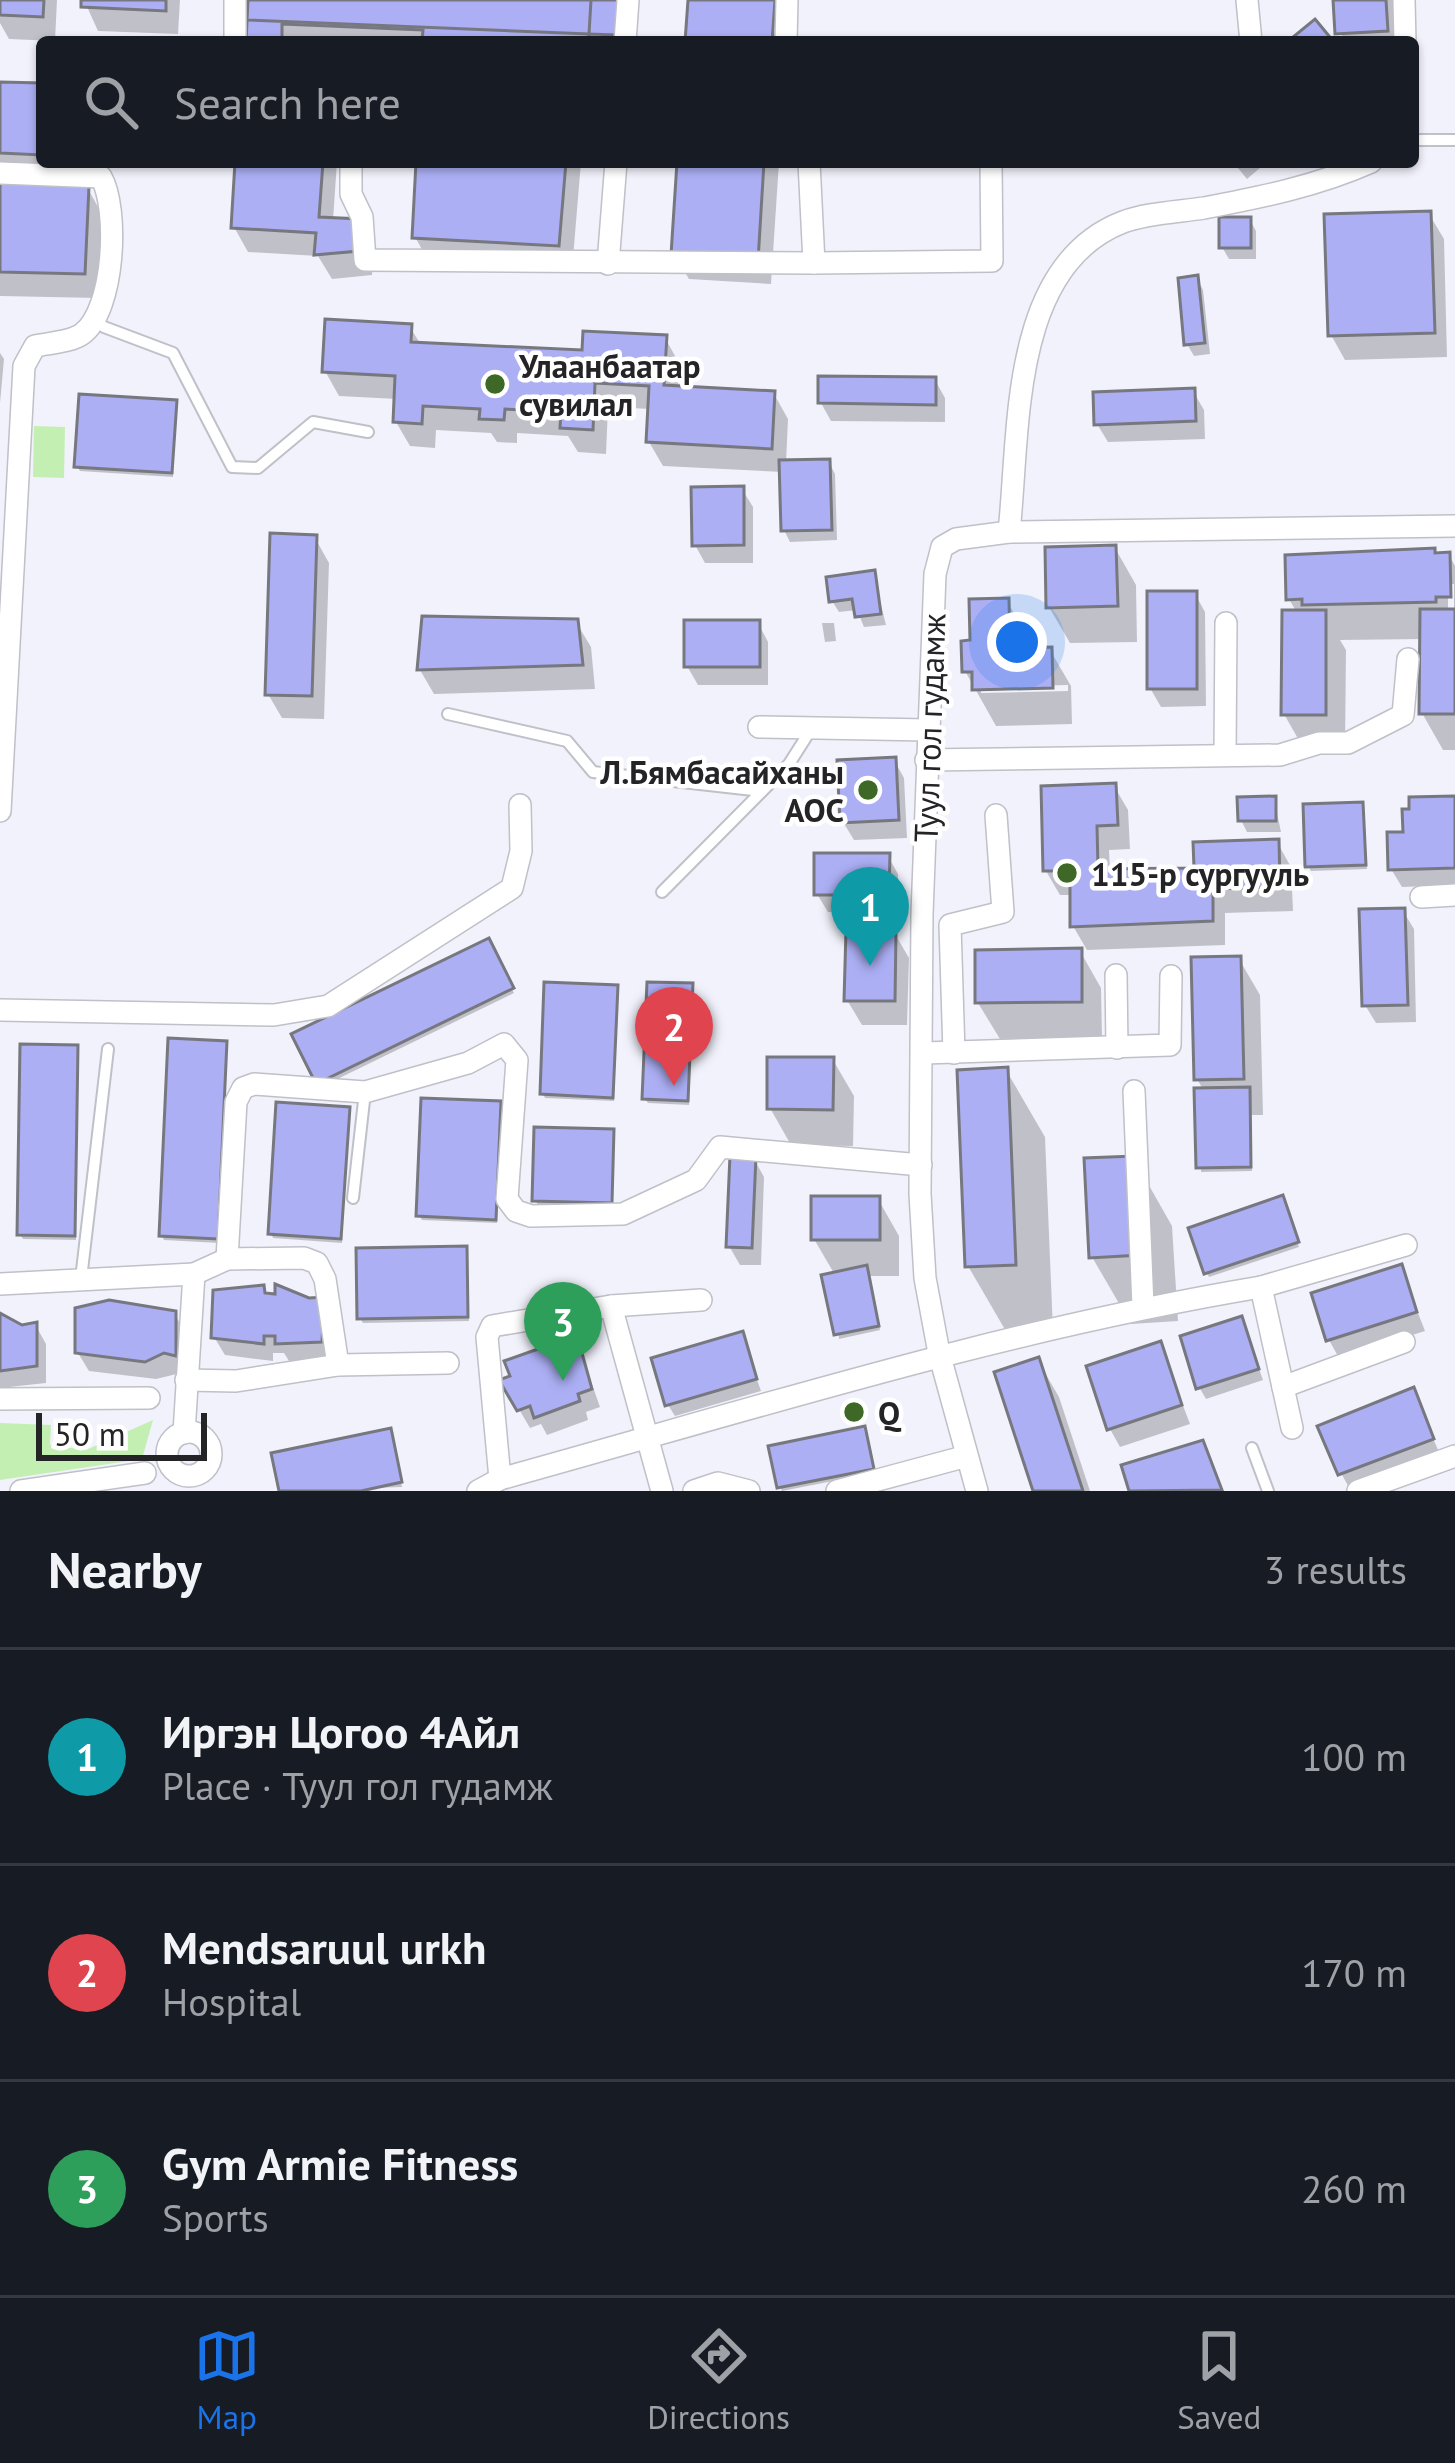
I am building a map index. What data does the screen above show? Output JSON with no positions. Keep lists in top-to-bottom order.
{
  "streets": {
    "street": ["Туул гол гудамж"]
  },
  "places": [
    "Улаанбаатар сувилал",
    "Л.Бямбасайханы АОС",
    "115-р сургууль",
    "Q"
  ],
  "scale_bar": "50 m",
  "page": {
    "search": "Search here",
    "pins": ["1", "2", "3"],
    "scale": "50 m",
    "heading": ["Nearby", "3 results"],
    "list": [
      {
        "mark": "1",
        "name": "Иргэн Цогоо 4Айл",
        "note": "Place · Туул гол гудамж",
        "value": "100 m"
      },
      {
        "mark": "2",
        "name": "Mendsaruul urkh",
        "note": "Hospital",
        "value": "170 m"
      },
      {
        "mark": "3",
        "name": "Gym Armie Fitness",
        "note": "Sports",
        "value": "260 m"
      }
    ],
    "nav": ["Map", "Directions", "Saved"]
  }
}
